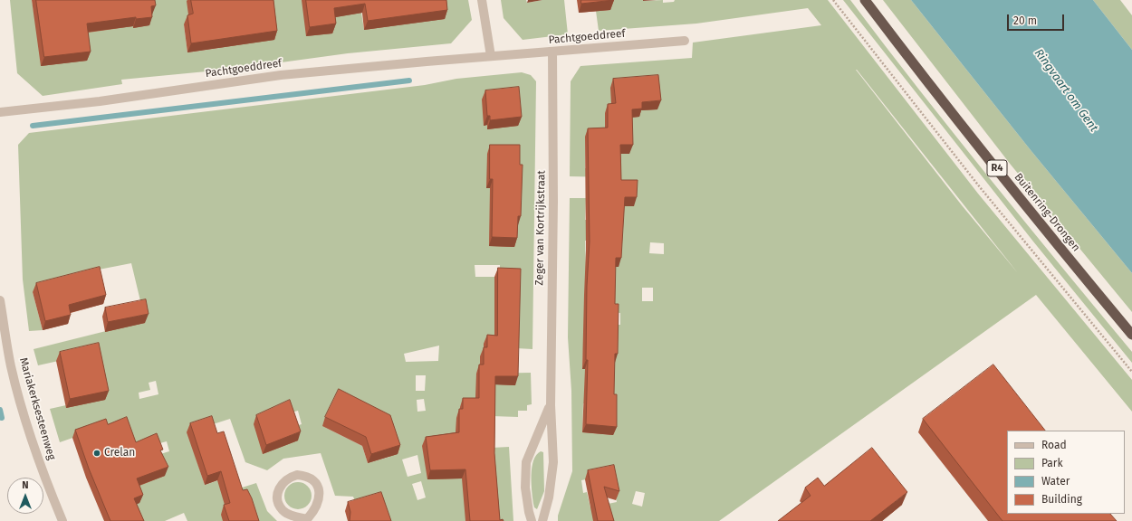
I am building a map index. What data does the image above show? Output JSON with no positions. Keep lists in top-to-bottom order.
{
  "streets": {
    "highway": ["R4", "Buitenring-Drongen"],
    "street": ["Pachtgoeddreef", "Zeger van Kortrijkstraat", "Mariakerksesteenweg"]
  },
  "crossings": [
    ["Pachtgoeddreef", "Zeger van Kortrijkstraat"]
  ],
  "water": ["Ringvaart om Gent"],
  "places": ["Crelan"],
  "legend": [
    "Road",
    "Park",
    "Water",
    "Building"
  ],
  "scale_bar": "20 m",
  "north": "top"
}
